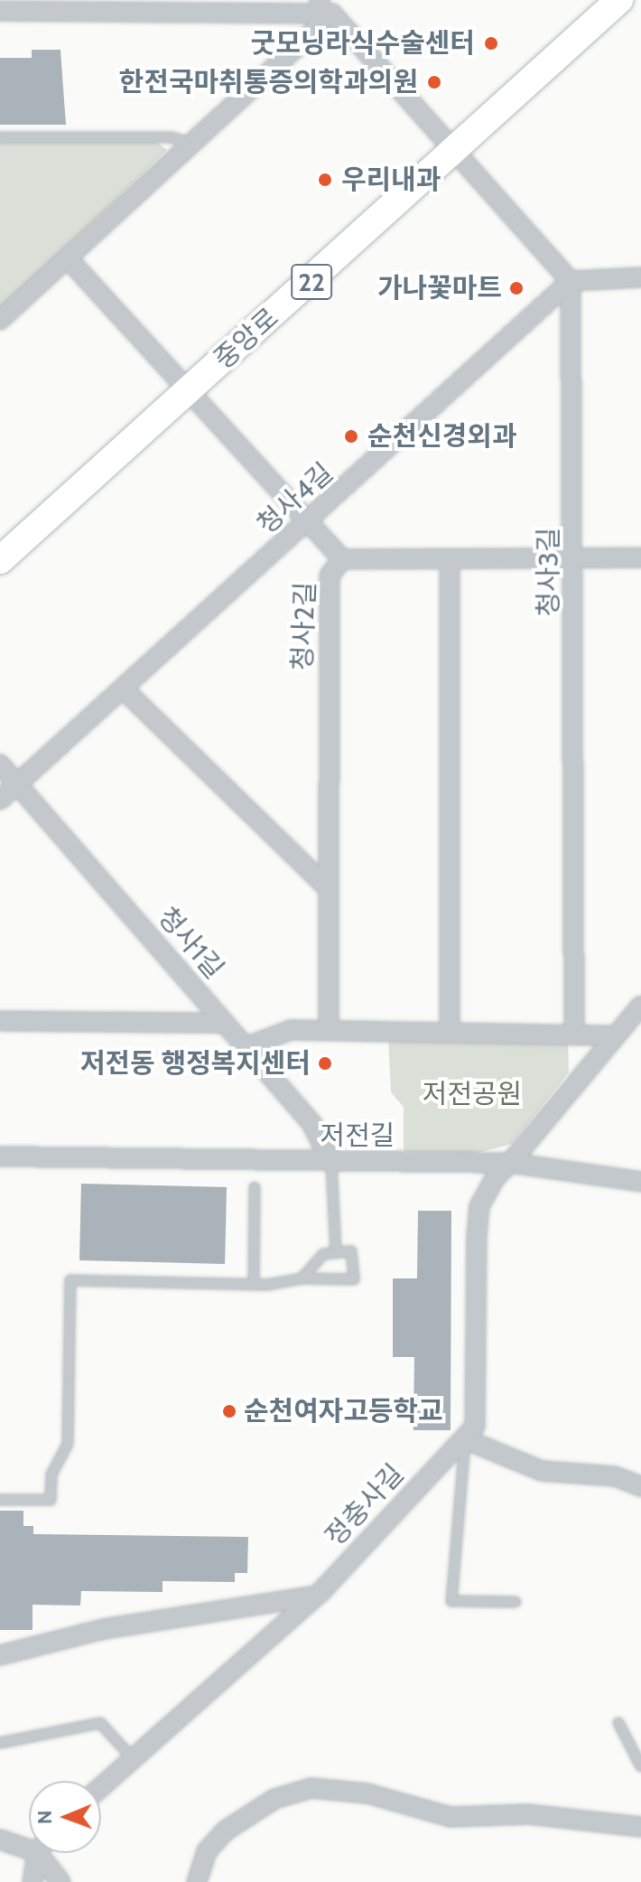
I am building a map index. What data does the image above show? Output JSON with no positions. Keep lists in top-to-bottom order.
{
  "streets": {
    "main road": ["22", "중앙로"],
    "street": [
      "청사4길",
      "청사3길",
      "청사2길",
      "청사1길",
      "저전길",
      "정충사길"
    ]
  },
  "crossings": [
    ["중앙로", "청사2길"],
    ["청사4길", "청사3길"],
    ["청사4길", "청사2길"],
    ["청사4길", "청사1길"],
    ["청사1길", "저전길"],
    ["저전길", "정충사길"]
  ],
  "parks": ["저전공원"],
  "places": [
    "굿모닝라식수술센터",
    "한전국마취통증의학과의원",
    "우리내과",
    "가나꽃마트",
    "순천신경외과",
    "저전동 행정복지센터",
    "순천여자고등학교"
  ],
  "north": "left"
}
